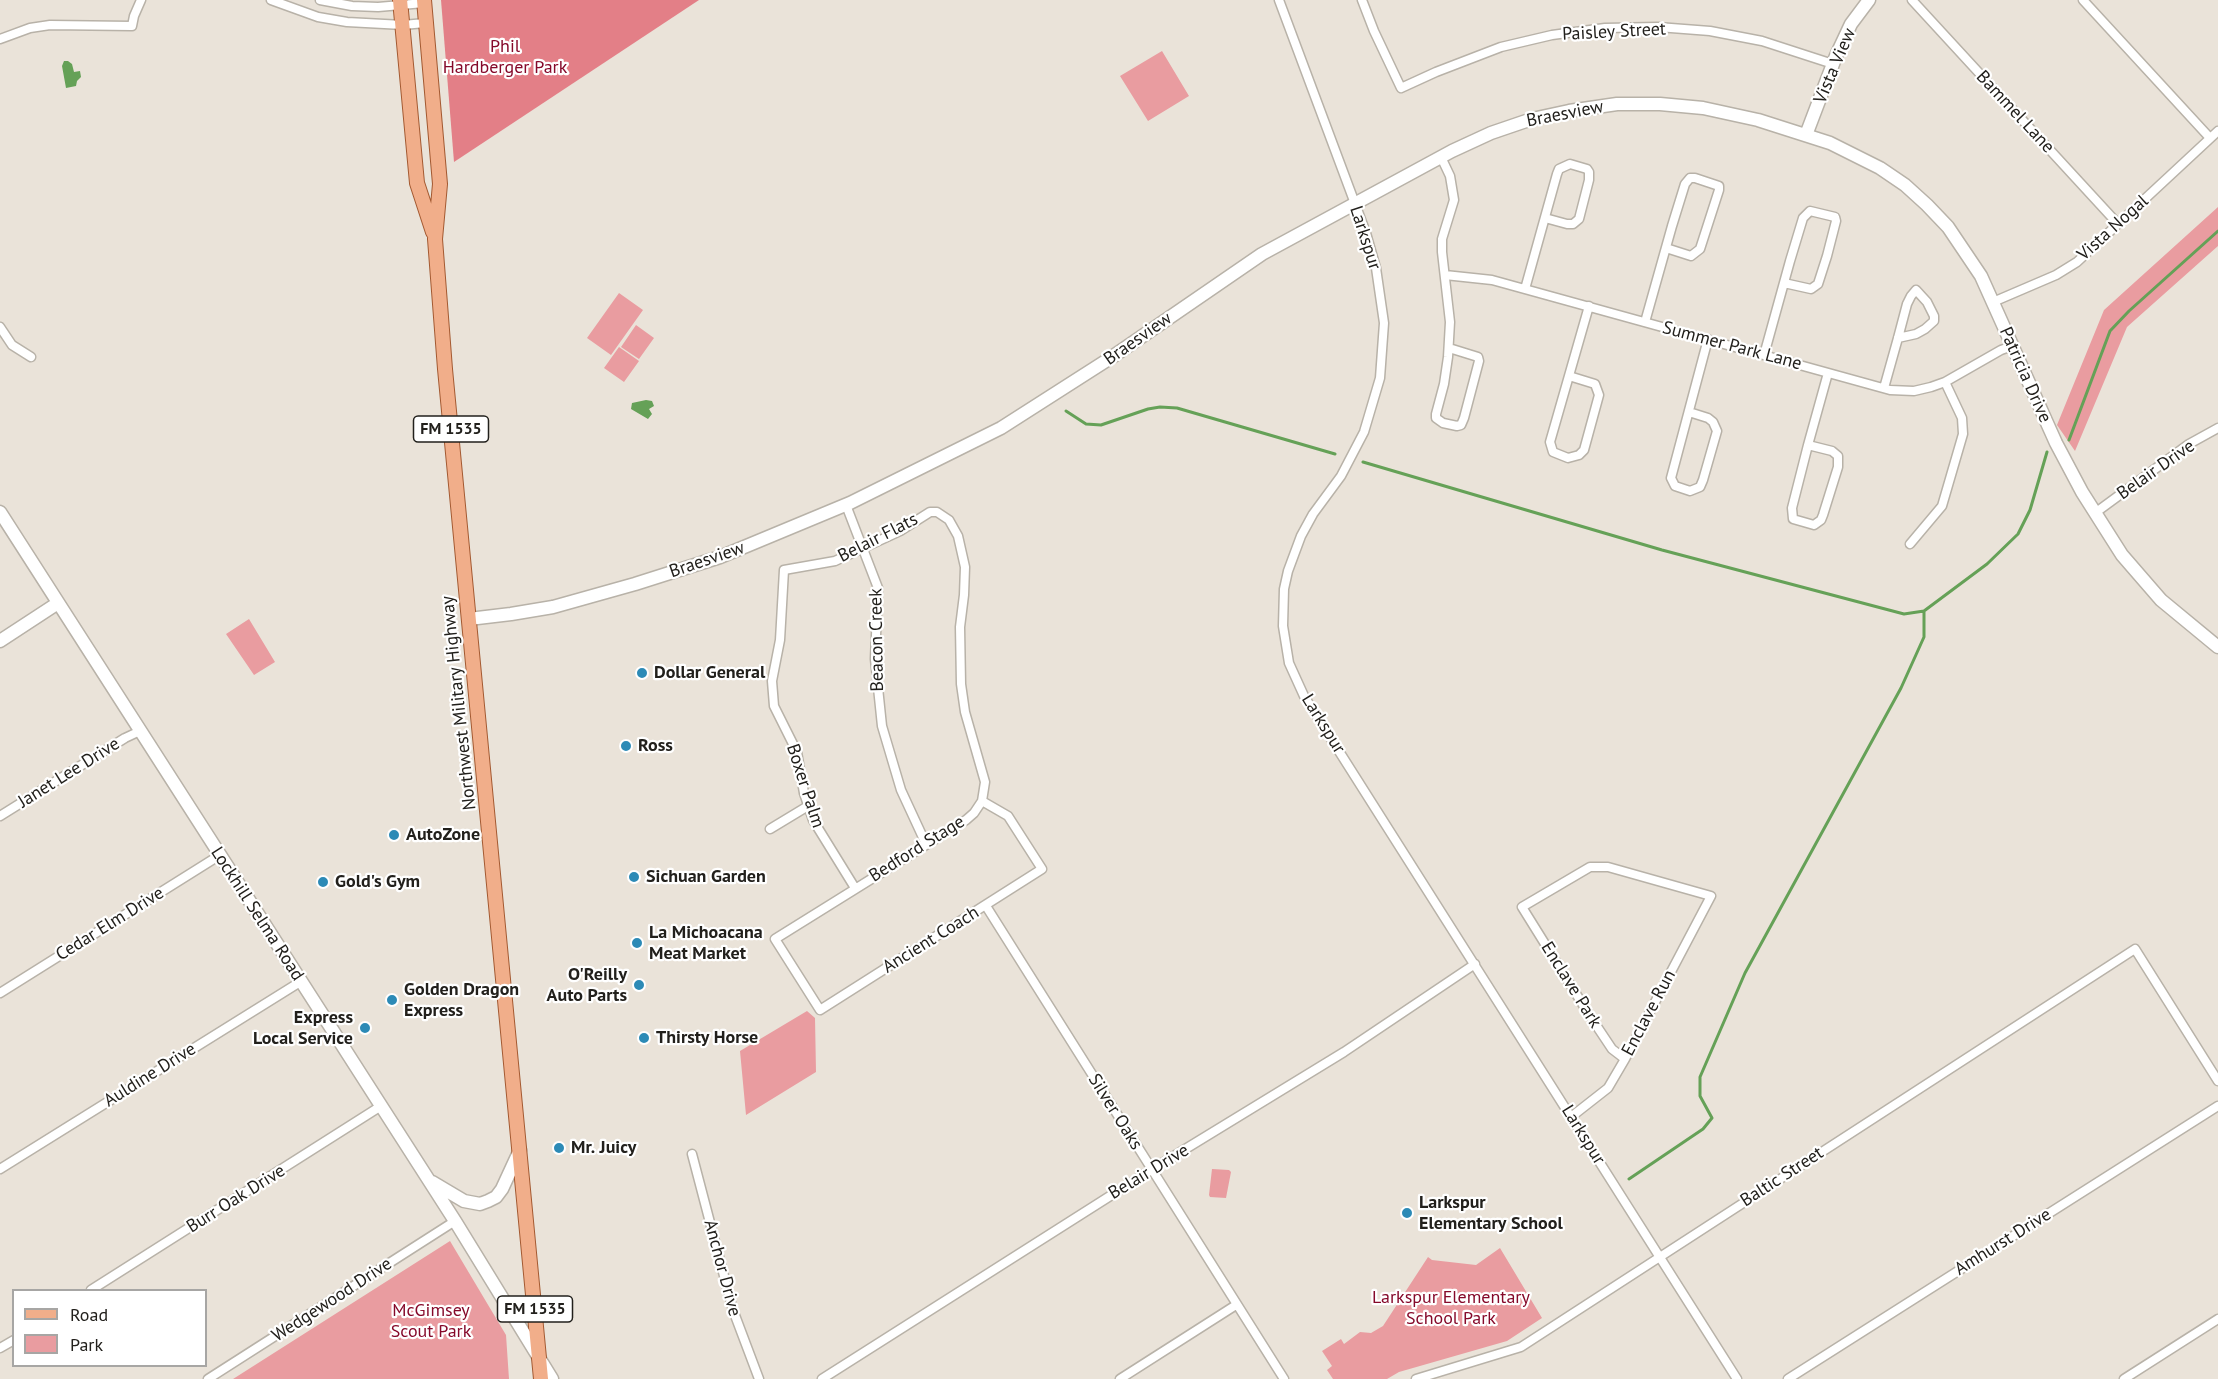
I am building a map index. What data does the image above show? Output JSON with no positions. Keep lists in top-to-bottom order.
{
  "streets": {
    "main road": ["FM 1535", "Northwest Military Highway"],
    "street": [
      "Paisley Street",
      "Vista View",
      "Bammel Lane",
      "Braesview",
      "Vista Nogal",
      "Larkspur",
      "Summer Park Lane",
      "Patricia Drive",
      "Belair Drive",
      "Belair Flats",
      "Beacon Creek",
      "Janet Lee Drive",
      "Boxer Palm",
      "Bedford Stage",
      "Lockhill Selma Road",
      "Cedar Elm Drive",
      "Ancient Coach",
      "Enclave Park",
      "Enclave Run",
      "Auldine Drive",
      "Silver Oaks",
      "Baltic Street",
      "Burr Oak Drive",
      "Amhurst Drive",
      "Anchor Drive",
      "Wedgewood Drive"
    ]
  },
  "crossings": [
    ["Paisley Street", "Vista View"],
    ["Vista View", "Braesview"],
    ["Vista View", "Patricia Drive"],
    ["Bammel Lane", "Vista Nogal"],
    ["Braesview", "Larkspur"],
    ["Braesview", "Patricia Drive"],
    ["Braesview", "Beacon Creek"],
    ["Braesview", "Northwest Military Highway"],
    ["Vista Nogal", "Patricia Drive"],
    ["Larkspur", "Belair Drive"],
    ["Larkspur", "Enclave Run"],
    ["Larkspur", "Baltic Street"],
    ["Summer Park Lane", "Patricia Drive"],
    ["Patricia Drive", "Belair Drive"],
    ["Belair Drive", "Silver Oaks"],
    ["Belair Flats", "Beacon Creek"],
    ["Belair Flats", "Boxer Palm"],
    ["Belair Flats", "Bedford Stage"],
    ["Beacon Creek", "Bedford Stage"],
    ["Northwest Military Highway", "Lockhill Selma Road"],
    ["Janet Lee Drive", "Lockhill Selma Road"],
    ["Boxer Palm", "Bedford Stage"],
    ["Bedford Stage", "Ancient Coach"],
    ["Lockhill Selma Road", "Cedar Elm Drive"],
    ["Lockhill Selma Road", "Auldine Drive"],
    ["Lockhill Selma Road", "Burr Oak Drive"],
    ["Lockhill Selma Road", "Wedgewood Drive"],
    ["Ancient Coach", "Silver Oaks"],
    ["Enclave Park", "Enclave Run"]
  ],
  "parks": ["Phil Hardberger Park", "Larkspur Elementary School Park", "McGimsey Scout Park"],
  "places": [
    "Dollar General",
    "Ross",
    "AutoZone",
    "Sichuan Garden",
    "Gold's Gym",
    "La Michoacana Meat Market",
    "O'Reilly Auto Parts",
    "Golden Dragon Express",
    "Express Local Service",
    "Thirsty Horse",
    "Mr. Juicy",
    "Larkspur Elementary School"
  ],
  "legend": ["Road", "Park"]
}
